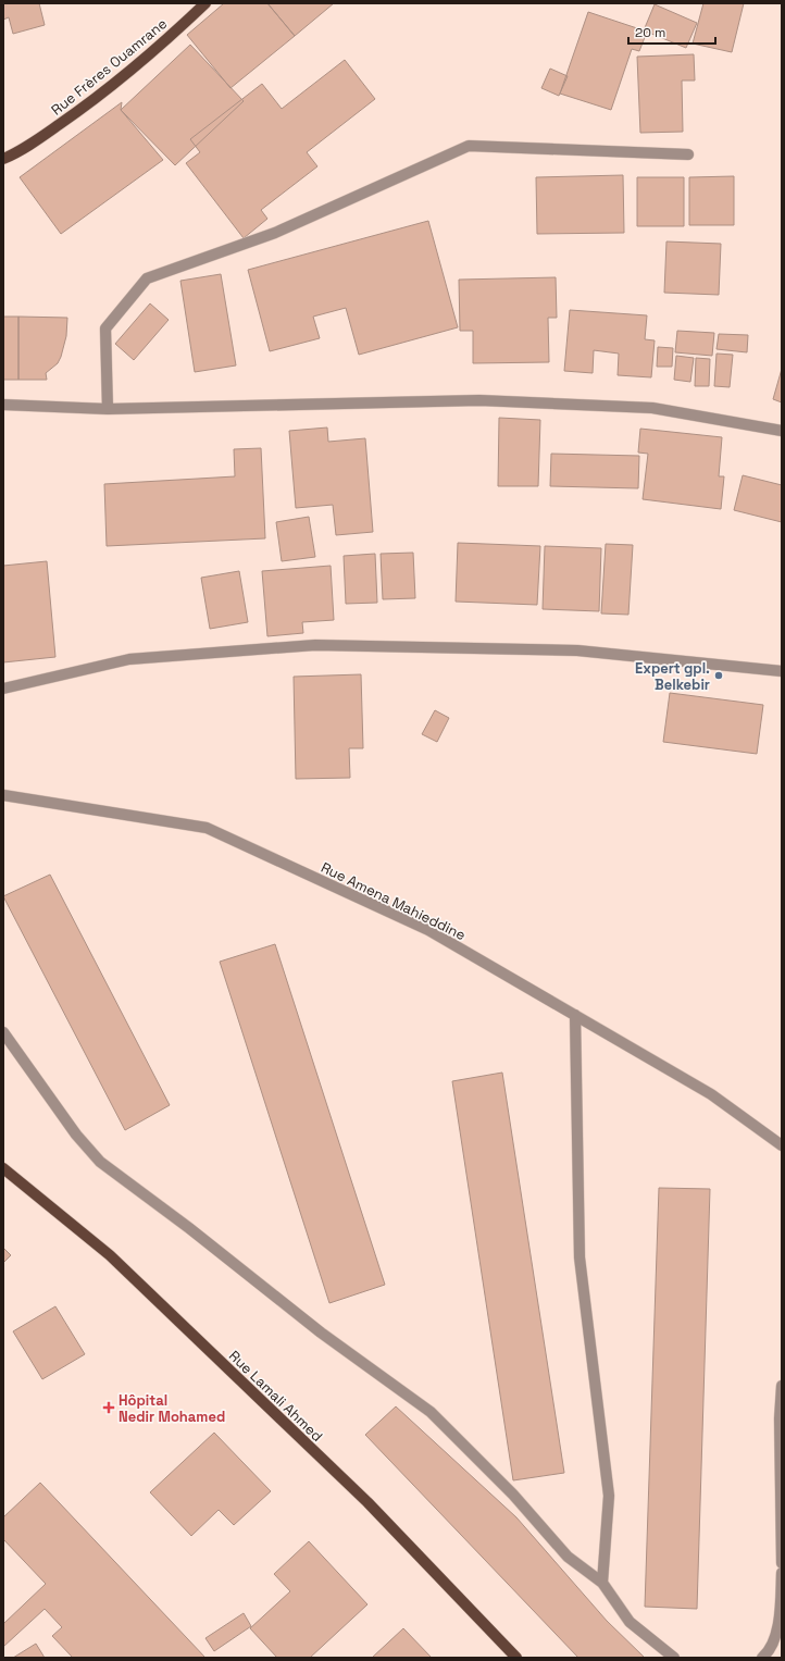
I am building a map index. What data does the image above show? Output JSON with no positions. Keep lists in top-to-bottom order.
{
  "streets": {
    "main road": ["Rue Frères Ouamrane", "Rue Lamali Ahmed"],
    "street": ["Rue Amena Mahieddine"]
  },
  "places": {
    "other": ["Expert gpl. Belkebir"],
    "health": ["Hôpital Nedir Mohamed"]
  },
  "scale_bar": "20 m"
}
